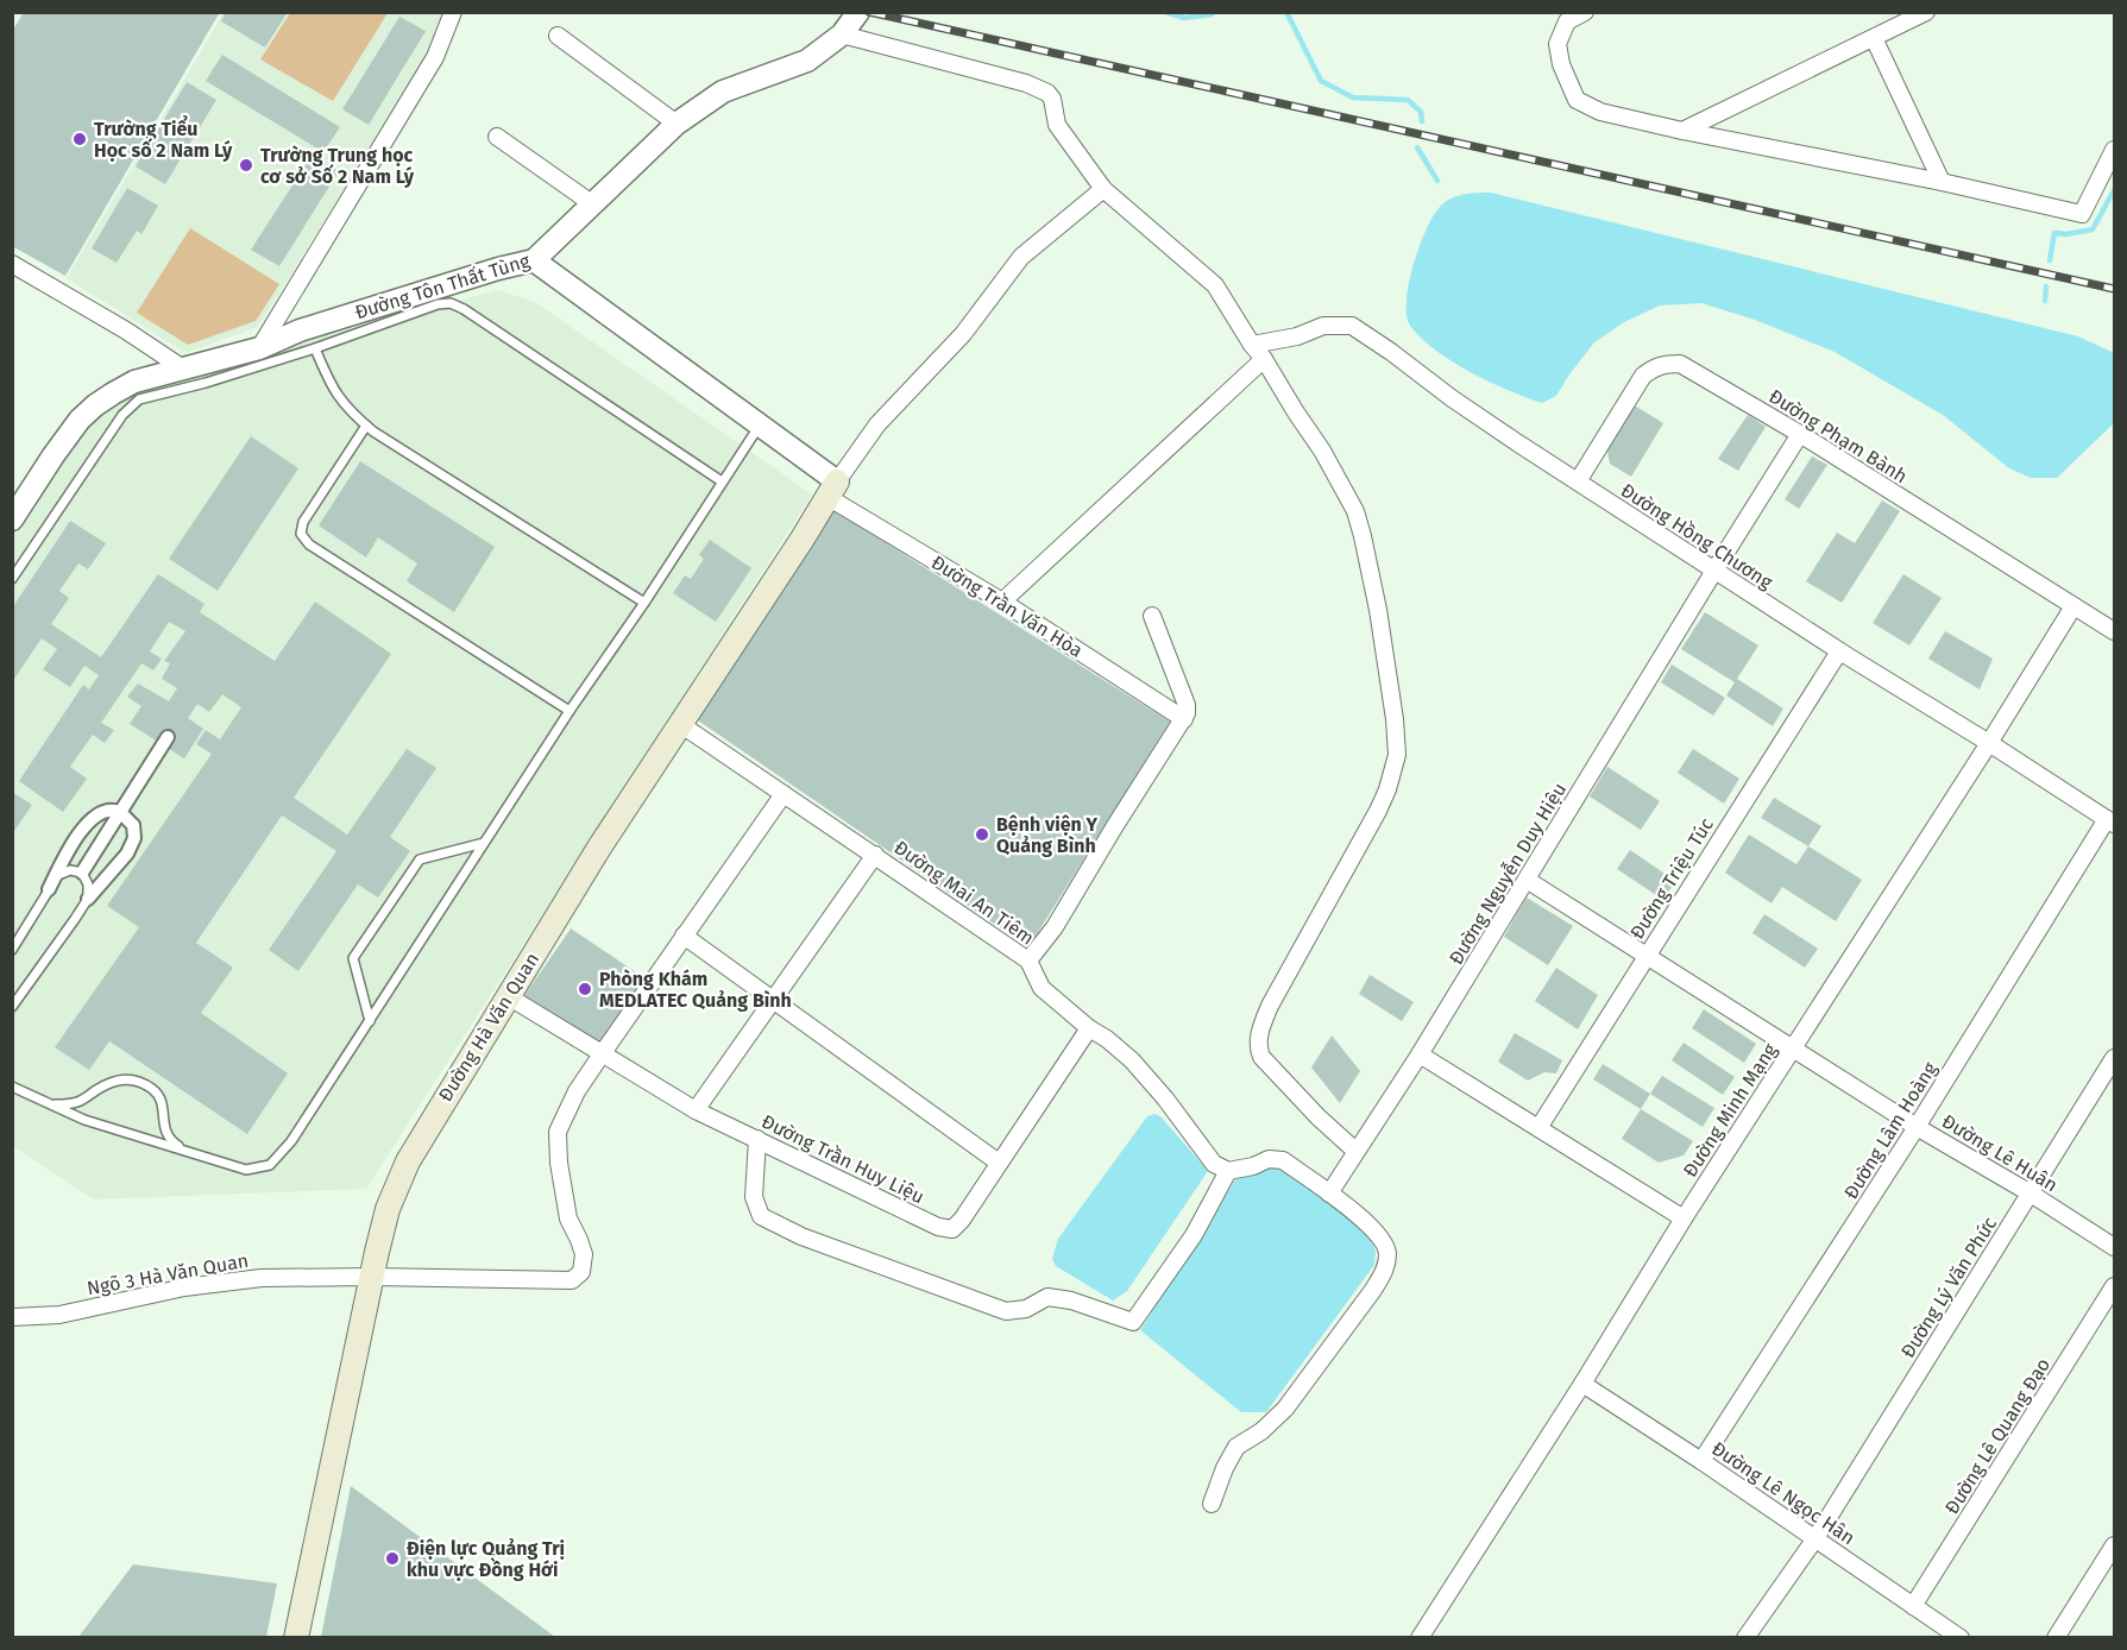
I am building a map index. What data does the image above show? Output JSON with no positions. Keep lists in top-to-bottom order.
{
  "streets": {
    "main road": ["Đường Hà Văn Quan"],
    "street": [
      "Đường Tôn Thất Tùng",
      "Đường Phạm Bành",
      "Đường Hồng Chương",
      "Đường Trần Văn Hòa",
      "Đường Nguyễn Duy Hiệu",
      "Đường Triệu Túc",
      "Đường Mai An Tiêm",
      "Đường Minh Mạng",
      "Đường Lâm Hoàng",
      "Đường Lê Huân",
      "Đường Trần Huy Liệu",
      "Ngõ 3 Hà Văn Quan",
      "Đường Lý Văn Phức",
      "Đường Lê Quang Đạo",
      "Đường Lê Ngọc Hân"
    ]
  },
  "crossings": [
    ["Đường Tôn Thất Tùng", "Đường Trần Văn Hòa"],
    ["Đường Phạm Bành", "Đường Hồng Chương"],
    ["Đường Phạm Bành", "Đường Nguyễn Duy Hiệu"],
    ["Đường Phạm Bành", "Đường Minh Mạng"],
    ["Đường Hồng Chương", "Đường Nguyễn Duy Hiệu"],
    ["Đường Hồng Chương", "Đường Triệu Túc"],
    ["Đường Hồng Chương", "Đường Minh Mạng"],
    ["Đường Hồng Chương", "Đường Lâm Hoàng"],
    ["Đường Trần Văn Hòa", "Đường Hà Văn Quan"],
    ["Đường Nguyễn Duy Hiệu", "Đường Lê Huân"],
    ["Đường Triệu Túc", "Đường Lê Huân"],
    ["Đường Mai An Tiêm", "Đường Hà Văn Quan"],
    ["Đường Mai An Tiêm", "Đường Trần Huy Liệu"],
    ["Đường Hà Văn Quan", "Đường Trần Huy Liệu"],
    ["Đường Hà Văn Quan", "Ngõ 3 Hà Văn Quan"],
    ["Đường Minh Mạng", "Đường Lê Huân"],
    ["Đường Minh Mạng", "Đường Lê Ngọc Hân"],
    ["Đường Lâm Hoàng", "Đường Lê Huân"],
    ["Đường Lâm Hoàng", "Đường Lê Ngọc Hân"],
    ["Đường Lê Huân", "Đường Lý Văn Phức"],
    ["Đường Trần Huy Liệu", "Ngõ 3 Hà Văn Quan"],
    ["Đường Lý Văn Phức", "Đường Lê Ngọc Hân"],
    ["Đường Lê Quang Đạo", "Đường Lê Ngọc Hân"]
  ],
  "places": [
    "Trường Tiểu Học số 2 Nam Lý",
    "Trường Trung học cơ sở Số 2 Nam Lý",
    "Bệnh viện Y Quảng Bình",
    "Phòng Khám MEDLATEC Quảng Bình",
    "Điện lực Quảng Trị khu vực Đồng Hới"
  ]
}
